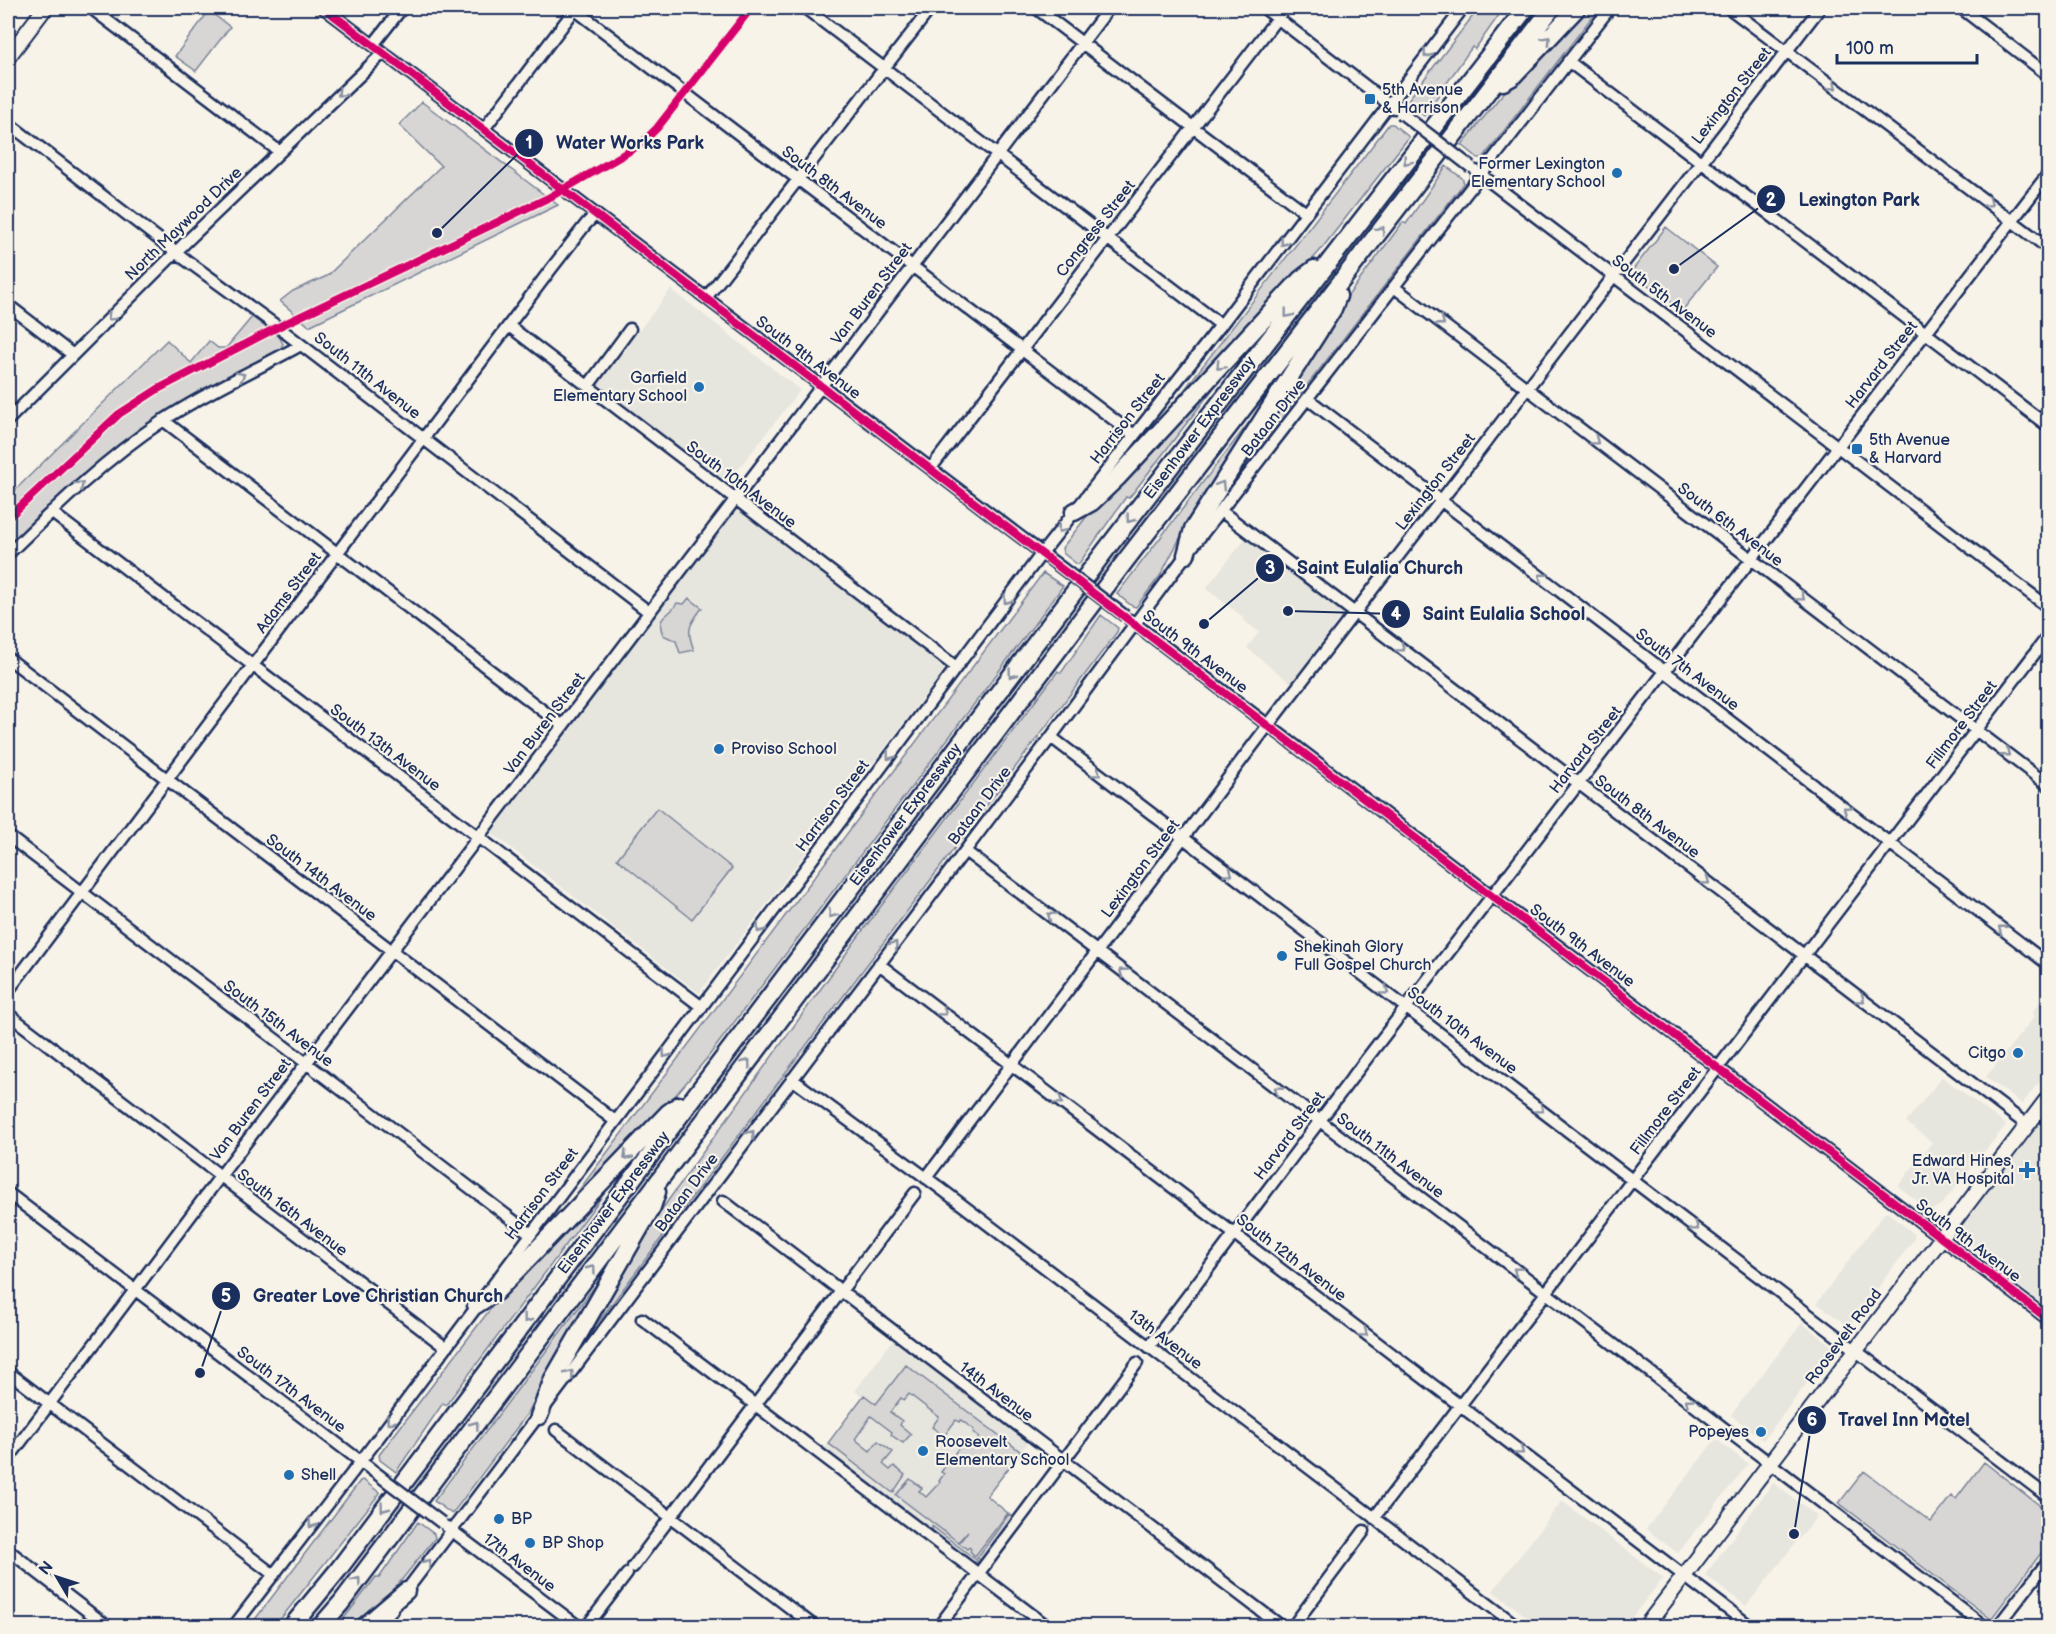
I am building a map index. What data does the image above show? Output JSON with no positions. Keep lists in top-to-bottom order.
{
  "streets": {
    "highway": ["Eisenhower Expressway"],
    "main road": ["Roosevelt Road"],
    "street": [
      "Lexington Street",
      "South 8th Avenue",
      "North Maywood Drive",
      "Congress Street",
      "Van Buren Street",
      "South 5th Avenue",
      "South 9th Avenue",
      "Harvard Street",
      "South 11th Avenue",
      "Bataan Drive",
      "Harrison Street",
      "South 10th Avenue",
      "South 6th Avenue",
      "Adams Street",
      "South 7th Avenue",
      "Fillmore Street",
      "South 13th Avenue",
      "South 14th Avenue",
      "South 15th Avenue",
      "South 16th Avenue",
      "South 12th Avenue",
      "13th Avenue",
      "South 17th Avenue",
      "14th Avenue",
      "17th Avenue"
    ]
  },
  "crossings": [
    ["Lexington Street", "South 8th Avenue"],
    ["Lexington Street", "South 5th Avenue"],
    ["Lexington Street", "South 9th Avenue"],
    ["Lexington Street", "South 11th Avenue"],
    ["Lexington Street", "South 10th Avenue"],
    ["Lexington Street", "South 6th Avenue"],
    ["Lexington Street", "South 7th Avenue"],
    ["Lexington Street", "South 12th Avenue"],
    ["Lexington Street", "13th Avenue"],
    ["South 8th Avenue", "Congress Street"],
    ["South 8th Avenue", "Van Buren Street"],
    ["South 8th Avenue", "Harvard Street"],
    ["South 8th Avenue", "Bataan Drive"],
    ["South 8th Avenue", "Harrison Street"],
    ["South 8th Avenue", "Fillmore Street"],
    ["South 8th Avenue", "Roosevelt Road"],
    ["North Maywood Drive", "South 9th Avenue"],
    ["North Maywood Drive", "South 11th Avenue"],
    ["Congress Street", "South 5th Avenue"],
    ["Congress Street", "South 9th Avenue"],
    ["Van Buren Street", "South 9th Avenue"],
    ["Van Buren Street", "South 11th Avenue"],
    ["Van Buren Street", "South 10th Avenue"],
    ["Van Buren Street", "South 13th Avenue"],
    ["Van Buren Street", "South 14th Avenue"],
    ["Van Buren Street", "South 15th Avenue"],
    ["Van Buren Street", "South 16th Avenue"],
    ["Van Buren Street", "South 17th Avenue"],
    ["South 5th Avenue", "Harvard Street"],
    ["South 5th Avenue", "Bataan Drive"],
    ["South 5th Avenue", "Harrison Street"],
    ["South 9th Avenue", "Harvard Street"],
    ["South 9th Avenue", "Bataan Drive"],
    ["South 9th Avenue", "Harrison Street"],
    ["South 9th Avenue", "Adams Street"],
    ["South 9th Avenue", "Fillmore Street"],
    ["South 9th Avenue", "Roosevelt Road"],
    ["Harvard Street", "South 11th Avenue"],
    ["Harvard Street", "South 10th Avenue"],
    ["Harvard Street", "South 6th Avenue"],
    ["Harvard Street", "South 7th Avenue"],
    ["Harvard Street", "South 12th Avenue"],
    ["Harvard Street", "13th Avenue"],
    ["South 11th Avenue", "Bataan Drive"],
    ["South 11th Avenue", "Adams Street"],
    ["South 11th Avenue", "Fillmore Street"],
    ["South 11th Avenue", "Roosevelt Road"],
    ["Bataan Drive", "South 10th Avenue"],
    ["Bataan Drive", "South 6th Avenue"],
    ["Bataan Drive", "South 7th Avenue"],
    ["Bataan Drive", "South 12th Avenue"],
    ["Bataan Drive", "13th Avenue"],
    ["Bataan Drive", "17th Avenue"],
    ["Harrison Street", "South 10th Avenue"],
    ["Harrison Street", "South 13th Avenue"],
    ["Harrison Street", "South 14th Avenue"],
    ["Harrison Street", "South 15th Avenue"],
    ["Harrison Street", "South 16th Avenue"],
    ["Harrison Street", "South 17th Avenue"],
    ["South 10th Avenue", "Adams Street"],
    ["South 10th Avenue", "Fillmore Street"],
    ["South 10th Avenue", "Roosevelt Road"],
    ["South 6th Avenue", "Fillmore Street"],
    ["Adams Street", "South 13th Avenue"],
    ["Adams Street", "South 14th Avenue"],
    ["Adams Street", "South 15th Avenue"],
    ["South 7th Avenue", "Fillmore Street"],
    ["Fillmore Street", "South 12th Avenue"],
    ["Fillmore Street", "13th Avenue"],
    ["South 12th Avenue", "Roosevelt Road"],
    ["South 17th Avenue", "17th Avenue"]
  ],
  "one_way": [
    "South 8th Avenue",
    "North Maywood Drive",
    "South 11th Avenue",
    "Harrison Street",
    "South 10th Avenue",
    "South 6th Avenue",
    "South 7th Avenue",
    "South 12th Avenue"
  ],
  "places": {
    "transit": ["5th Avenue & Harrison", "5th Avenue & Harvard"],
    "other": [
      "Former Lexington Elementary School",
      "Water Works Park",
      "Lexington Park",
      "Garfield Elementary School",
      "Saint Eulalia School",
      "Saint Eulalia Church",
      "Proviso School",
      "Shekinah Glory Full Gospel Church",
      "Citgo",
      "Greater Love Christian Church",
      "Popeyes",
      "Roosevelt Elementary School",
      "Shell",
      "BP",
      "Travel Inn Motel",
      "BP Shop"
    ],
    "health": ["Edward Hines, Jr. VA Hospital"]
  },
  "scale_bar": "100 m",
  "north": "top left"
}
